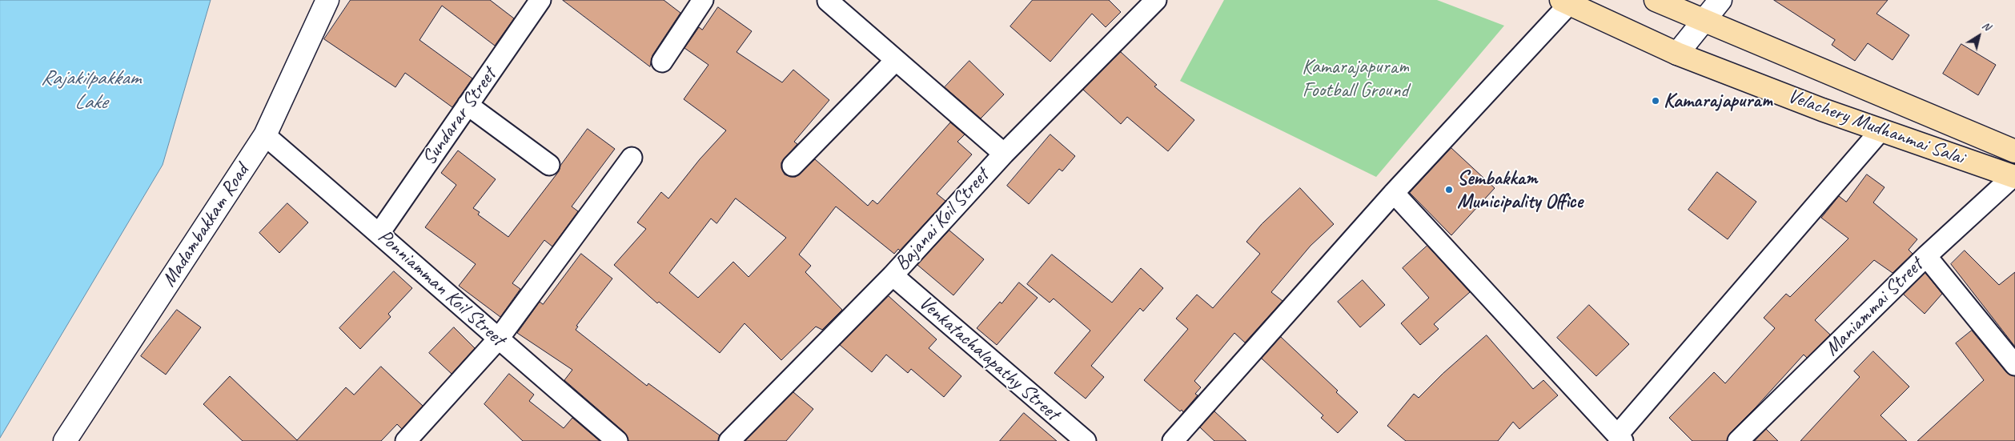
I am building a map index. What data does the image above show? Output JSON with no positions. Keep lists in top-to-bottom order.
{
  "streets": {
    "main road": ["Velachery Mudhanmai Salai"],
    "street": [
      "Sundarar Street",
      "Bajanai Koil Street",
      "Madambakkam Road",
      "Ponniamman Koil Street",
      "Maniammai Street",
      "Venkatachalapathy Street"
    ]
  },
  "crossings": [
    ["Sundarar Street", "Ponniamman Koil Street"],
    ["Velachery Mudhanmai Salai", "Maniammai Street"],
    ["Bajanai Koil Street", "Venkatachalapathy Street"],
    ["Madambakkam Road", "Ponniamman Koil Street"]
  ],
  "water": ["Rajakilpakkam Lake"],
  "parks": ["Kamarajapuram Football Ground"],
  "places": ["Kamarajapuram", "Sembakkam Municipality Office"],
  "north": "top right"
}
